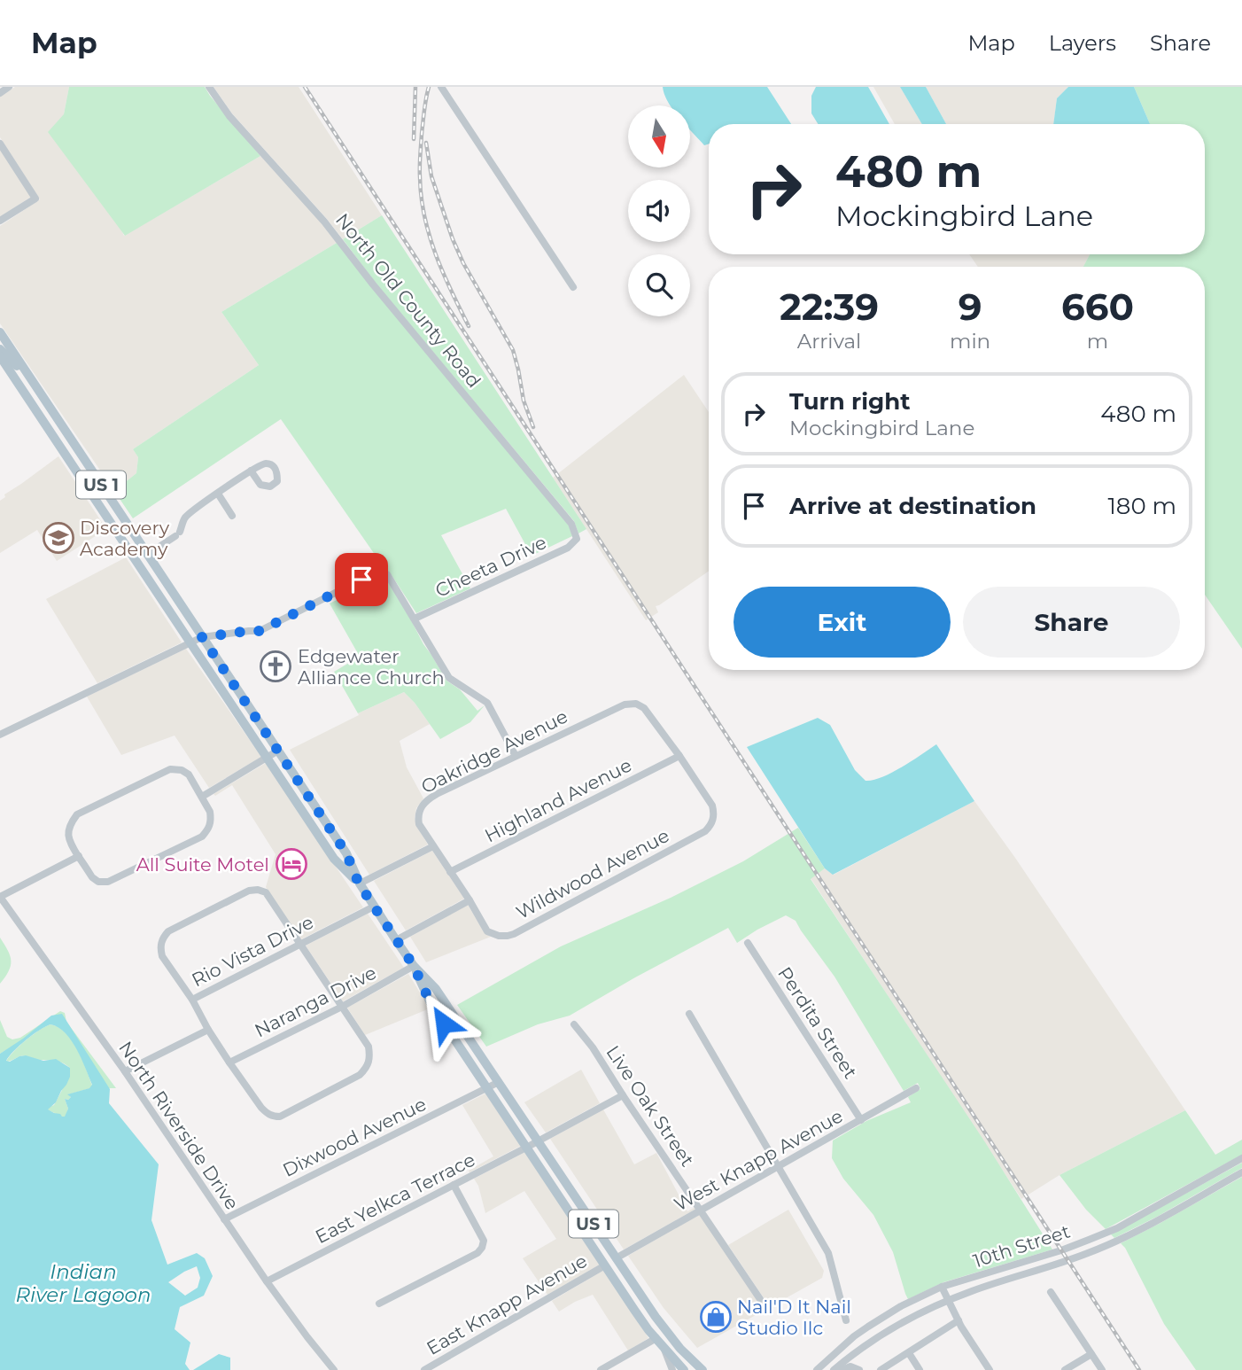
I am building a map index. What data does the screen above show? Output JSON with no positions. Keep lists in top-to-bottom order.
{
  "streets": {
    "main road": ["US 1"],
    "street": [
      "North Old County Road",
      "Cheeta Drive",
      "Oakridge Avenue",
      "Highland Avenue",
      "Wildwood Avenue",
      "Rio Vista Drive",
      "Naranga Drive",
      "Perdita Street",
      "Live Oak Street",
      "North Riverside Drive",
      "Dixwood Avenue",
      "West Knapp Avenue",
      "East Yelkca Terrace",
      "10th Street",
      "East Knapp Avenue"
    ]
  },
  "crossings": [
    ["North Old County Road", "Cheeta Drive"],
    ["US 1", "Rio Vista Drive"],
    ["US 1", "Naranga Drive"],
    ["US 1", "Dixwood Avenue"],
    ["US 1", "West Knapp Avenue"],
    ["US 1", "East Yelkca Terrace"],
    ["US 1", "East Knapp Avenue"],
    ["Oakridge Avenue", "Highland Avenue"],
    ["Oakridge Avenue", "Wildwood Avenue"],
    ["Highland Avenue", "Wildwood Avenue"],
    ["Rio Vista Drive", "Naranga Drive"],
    ["Perdita Street", "West Knapp Avenue"],
    ["Live Oak Street", "West Knapp Avenue"],
    ["Live Oak Street", "East Yelkca Terrace"],
    ["North Riverside Drive", "Dixwood Avenue"],
    ["North Riverside Drive", "East Yelkca Terrace"]
  ],
  "water": ["Indian River Lagoon"],
  "places": {
    "school or university": ["Discovery Academy"],
    "church": ["Edgewater Alliance Church"],
    "hotel": ["All Suite Motel"],
    "shop": ["Nail'D It Nail Studio llc"]
  },
  "north": "bottom",
  "page": {
    "header": "Map",
    "nav": ["Map", "Layers", "Share"],
    "turn": ["480 m", "Mockingbird Lane"],
    "eta": [
      "22:39",
      "Arrival",
      "9",
      "min",
      "660",
      "m"
    ],
    "list": [
      {
        "name": "Turn right",
        "note": "Mockingbird Lane",
        "value": "480 m"
      },
      {
        "name": "Arrive at destination",
        "value": "180 m"
      }
    ],
    "buttons": ["Exit", "Share"]
  }
}
